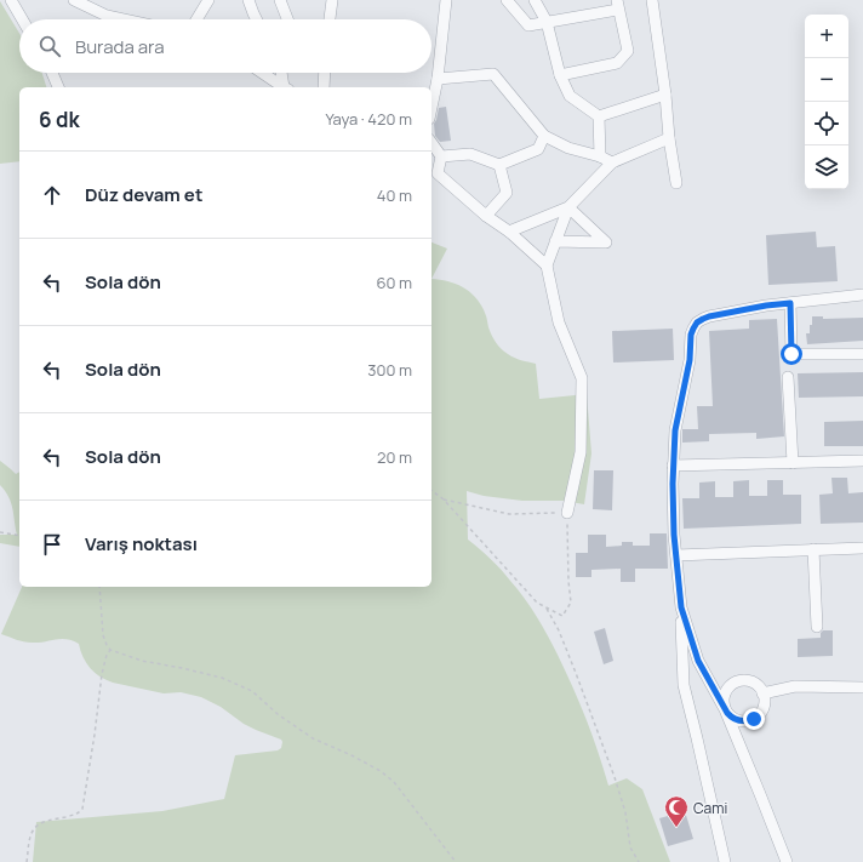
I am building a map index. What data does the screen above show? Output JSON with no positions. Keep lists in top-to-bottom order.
{
  "places": {
    "mosque": ["Cami"]
  },
  "page": {
    "map_buttons": ["+", "−"],
    "search": "Burada ara",
    "heading": ["6 dk", "Yaya · 420 m"],
    "list": [
      ["Düz devam et", "40 m"],
      ["Sola dön", "60 m"],
      ["Sola dön", "300 m"],
      ["Sola dön", "20 m"],
      "Varış noktası"
    ]
  }
}
